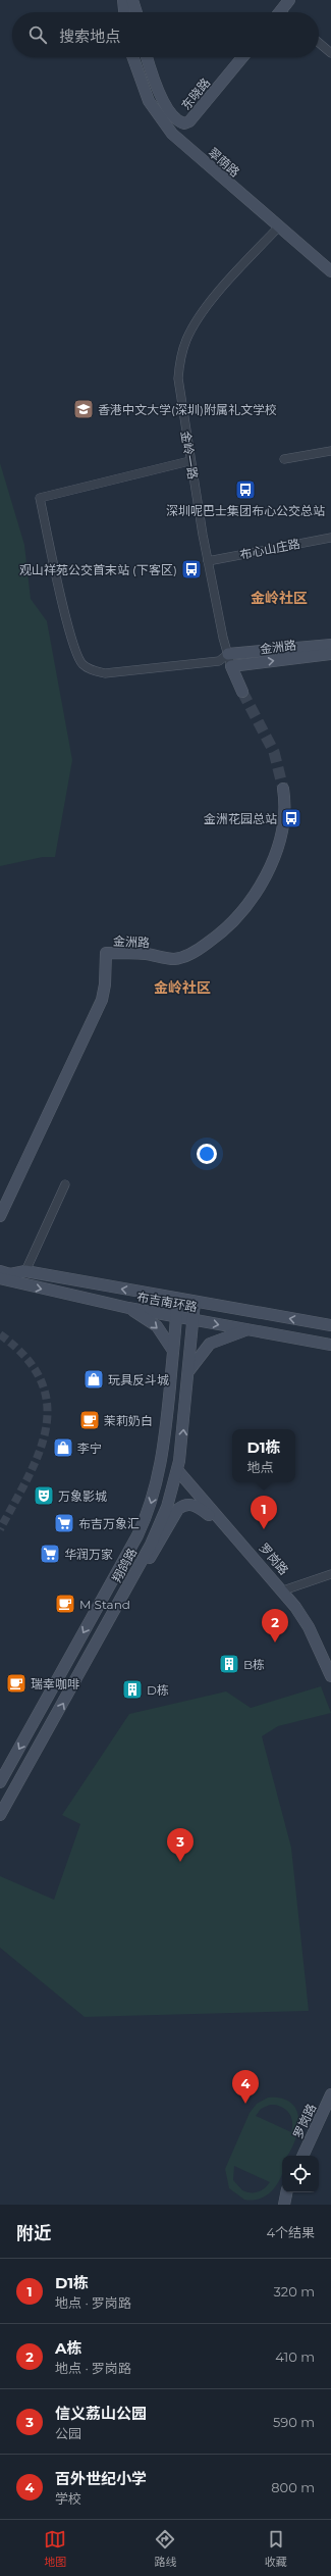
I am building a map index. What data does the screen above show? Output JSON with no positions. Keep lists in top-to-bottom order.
{
  "streets": {
    "street": [
      "东晓路",
      "翠荫路",
      "金岭一路",
      "布心山庄路",
      "金洲路",
      "布吉南环路",
      "罗岗路",
      "翔鸽路"
    ]
  },
  "crossings": [
    ["翠荫路", "金岭一路"],
    ["金岭一路", "布心山庄路"],
    ["金岭一路", "金洲路"],
    ["布吉南环路", "翔鸽路"],
    ["罗岗路", "翔鸽路"]
  ],
  "districts": ["金岭社区", "金岭社区"],
  "places": {
    "school or university": ["香港中文大学(深圳)附属礼文学校"],
    "bus stop": ["深圳呢巴士集团布心公交总站", "观山祥苑公交首末站 (下客区)", "金洲花园总站"],
    "shop": ["玩具反斗城", "李宁"],
    "cafe": ["茉莉奶白", "M Stand", "瑞幸咖啡"],
    "theatre": ["万象影城"],
    "supermarket": ["布吉万象汇", "华润万家"],
    "building": ["B栋", "D栋"]
  },
  "page": {
    "search": "搜索地点",
    "popup": ["D1栋", "地点"],
    "pins": [
      "1",
      "2",
      "3",
      "4"
    ],
    "heading": ["附近", "4个结果"],
    "list": [
      {
        "mark": "1",
        "name": "D1栋",
        "note": "地点 · 罗岗路",
        "value": "320 m"
      },
      {
        "mark": "2",
        "name": "A栋",
        "note": "地点 · 罗岗路",
        "value": "410 m"
      },
      {
        "mark": "3",
        "name": "信义荔山公园",
        "note": "公园",
        "value": "590 m"
      },
      {
        "mark": "4",
        "name": "百外世纪小学",
        "note": "学校",
        "value": "800 m"
      }
    ],
    "nav": ["地图", "路线", "收藏"]
  }
}
